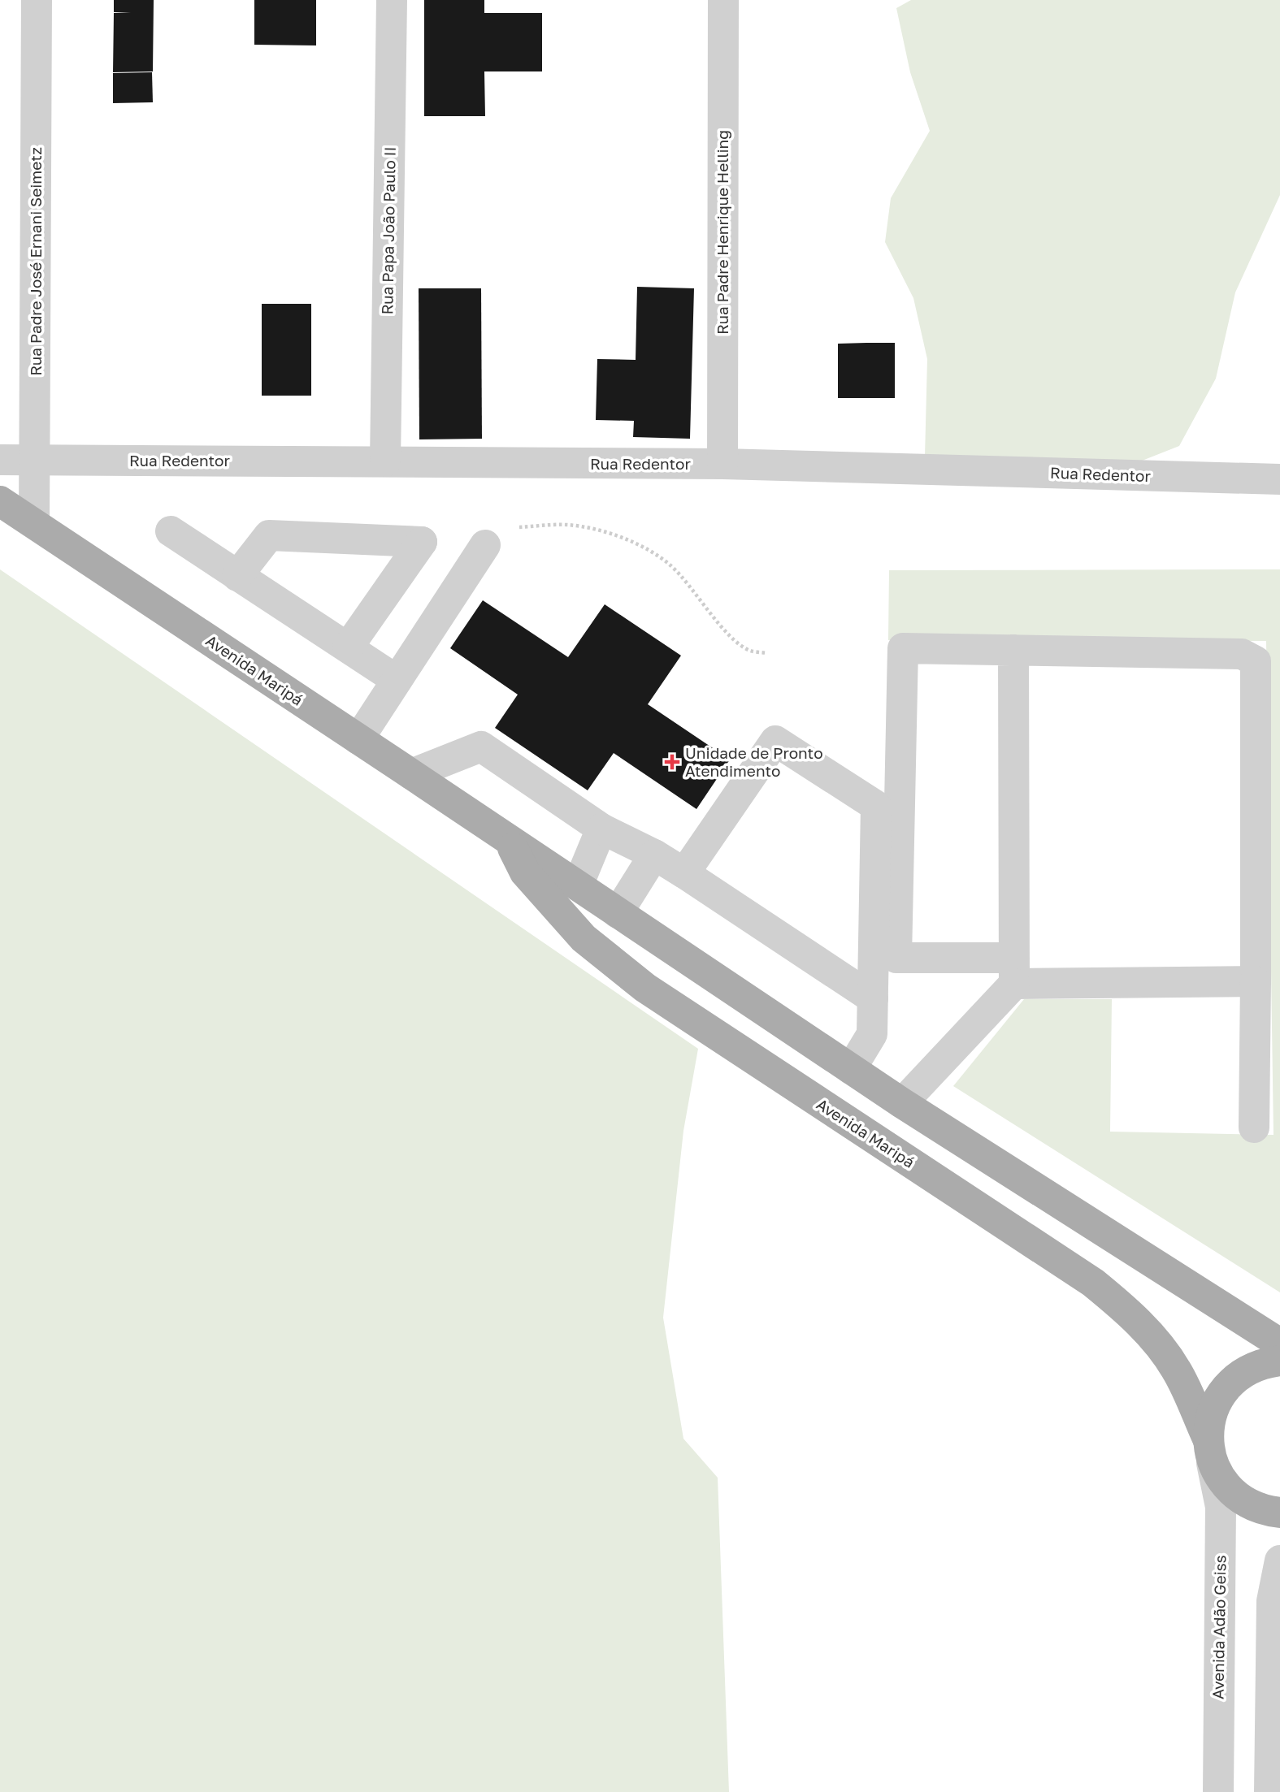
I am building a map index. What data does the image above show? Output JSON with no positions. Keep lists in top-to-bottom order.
{
  "streets": {
    "main road": ["Avenida Maripá"],
    "street": [
      "Rua Papa João Paulo II",
      "Rua Padre Henrique Helling",
      "Rua Padre José Ernani Seimetz",
      "Rua Redentor",
      "Avenida Adão Geiss"
    ]
  },
  "crossings": [
    ["Rua Papa João Paulo II", "Rua Redentor"],
    ["Rua Padre Henrique Helling", "Rua Redentor"],
    ["Rua Padre José Ernani Seimetz", "Rua Redentor"],
    ["Rua Padre José Ernani Seimetz", "Avenida Maripá"],
    ["Avenida Maripá", "Avenida Adão Geiss"]
  ],
  "places": {
    "health": ["Unidade de Pronto Atendimento"]
  }
}
